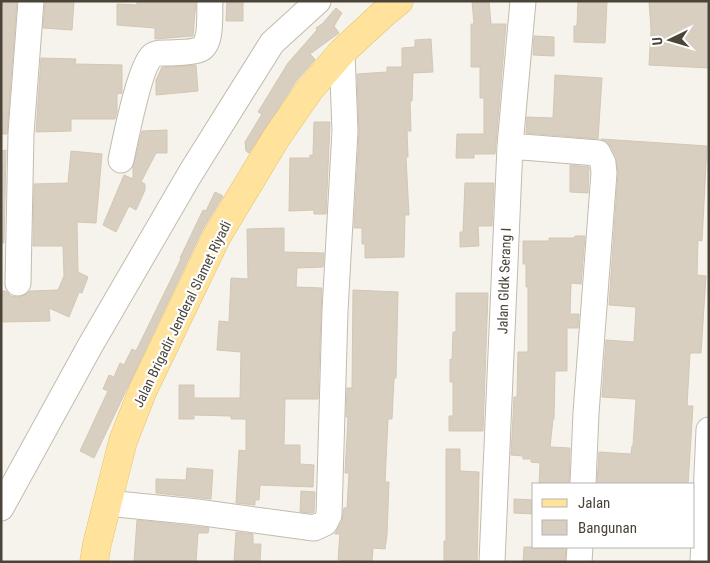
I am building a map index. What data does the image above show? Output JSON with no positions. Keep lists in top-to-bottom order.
{
  "streets": {
    "main road": ["Jalan Brigadir Jenderal Slamet Riyadi"],
    "street": ["Jalan Gldk Serang I"]
  },
  "legend": ["Jalan", "Bangunan"],
  "north": "left"
}
